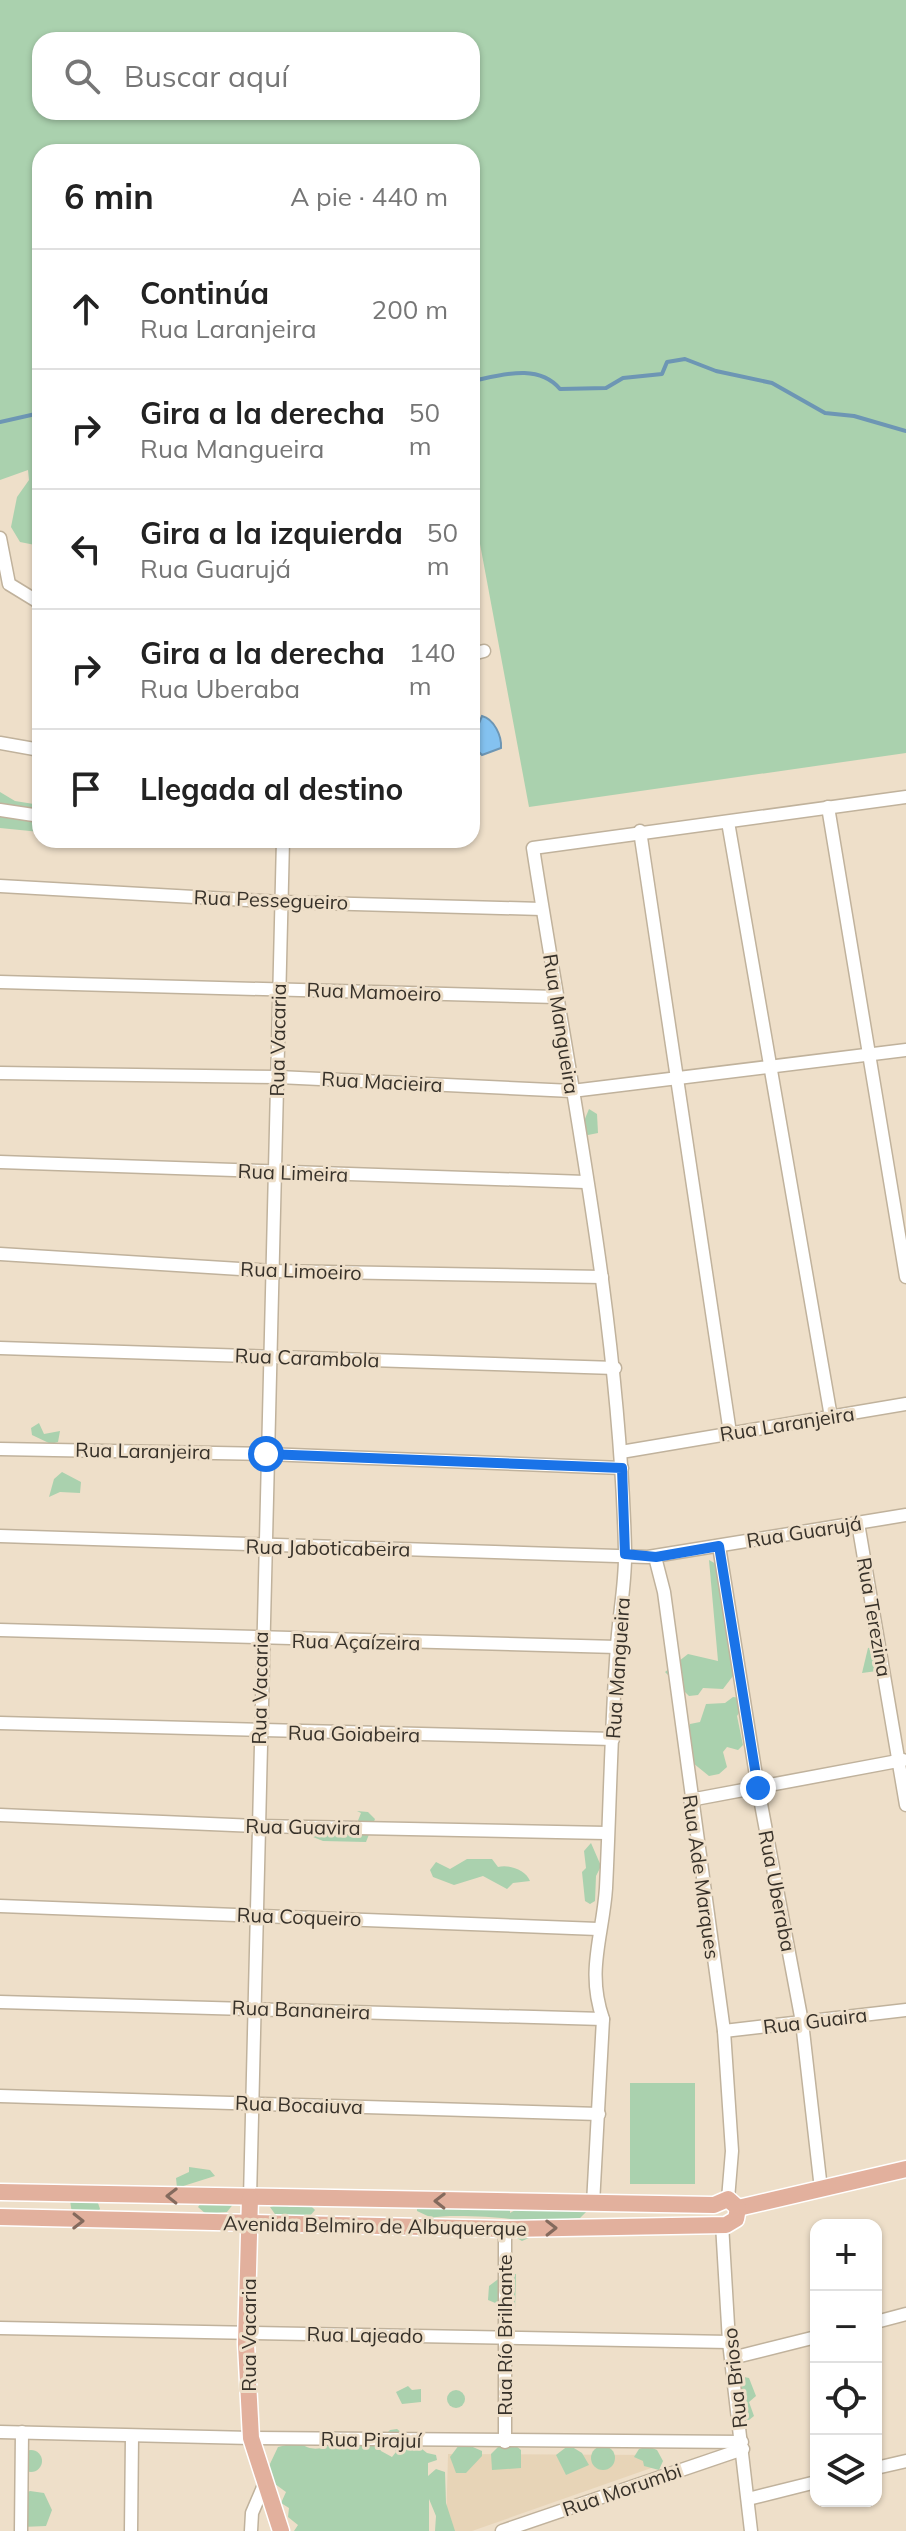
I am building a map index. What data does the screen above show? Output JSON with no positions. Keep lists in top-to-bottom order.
{
  "streets": {
    "main road": ["Rua Vacaria", "Avenida Belmiro de Albuquerque"],
    "street": [
      "Rua Pessegueiro",
      "Rua Mamoeiro",
      "Rua Mangueira",
      "Rua Macieira",
      "Rua Limeira",
      "Rua Limoeiro",
      "Rua Carambola",
      "Rua Laranjeira",
      "Rua Guarujá",
      "Rua Jaboticabeira",
      "Rua Terezina",
      "Rua Açaízeira",
      "Rua Goiabeira",
      "Rua Guavira",
      "Rua Ade Marques",
      "Rua Uberaba",
      "Rua Coqueiro",
      "Rua Bananeira",
      "Rua Guaira",
      "Rua Bocaiuva",
      "Rua Lajeado",
      "Rua Río Brilhante",
      "Rua Brioso",
      "Rua Pirajuí",
      "Rua Morumbi"
    ]
  },
  "crossings": [
    ["Rua Pessegueiro", "Rua Mangueira"],
    ["Rua Pessegueiro", "Rua Vacaria"],
    ["Rua Mamoeiro", "Rua Mangueira"],
    ["Rua Mamoeiro", "Rua Vacaria"],
    ["Rua Mangueira", "Rua Macieira"],
    ["Rua Mangueira", "Rua Limeira"],
    ["Rua Mangueira", "Rua Limoeiro"],
    ["Rua Mangueira", "Rua Carambola"],
    ["Rua Mangueira", "Rua Laranjeira"],
    ["Rua Mangueira", "Rua Jaboticabeira"],
    ["Rua Mangueira", "Rua Açaízeira"],
    ["Rua Mangueira", "Rua Goiabeira"],
    ["Rua Mangueira", "Rua Guavira"],
    ["Rua Mangueira", "Rua Coqueiro"],
    ["Rua Mangueira", "Rua Bananeira"],
    ["Rua Mangueira", "Rua Bocaiuva"],
    ["Rua Mangueira", "Avenida Belmiro de Albuquerque"],
    ["Rua Vacaria", "Rua Macieira"],
    ["Rua Vacaria", "Rua Limeira"],
    ["Rua Vacaria", "Rua Limoeiro"],
    ["Rua Vacaria", "Rua Carambola"],
    ["Rua Vacaria", "Rua Laranjeira"],
    ["Rua Vacaria", "Rua Jaboticabeira"],
    ["Rua Vacaria", "Rua Açaízeira"],
    ["Rua Vacaria", "Rua Goiabeira"],
    ["Rua Vacaria", "Rua Guavira"],
    ["Rua Vacaria", "Rua Coqueiro"],
    ["Rua Vacaria", "Rua Bananeira"],
    ["Rua Vacaria", "Rua Bocaiuva"],
    ["Rua Vacaria", "Avenida Belmiro de Albuquerque"],
    ["Rua Vacaria", "Rua Lajeado"],
    ["Rua Vacaria", "Rua Pirajuí"],
    ["Rua Guarujá", "Rua Jaboticabeira"],
    ["Rua Guarujá", "Rua Terezina"],
    ["Rua Guarujá", "Rua Ade Marques"],
    ["Rua Guarujá", "Rua Uberaba"],
    ["Rua Jaboticabeira", "Rua Ade Marques"],
    ["Rua Ade Marques", "Rua Guaira"],
    ["Rua Ade Marques", "Avenida Belmiro de Albuquerque"],
    ["Rua Uberaba", "Rua Guaira"],
    ["Rua Uberaba", "Avenida Belmiro de Albuquerque"],
    ["Avenida Belmiro de Albuquerque", "Rua Río Brilhante"],
    ["Avenida Belmiro de Albuquerque", "Rua Brioso"],
    ["Rua Lajeado", "Rua Río Brilhante"],
    ["Rua Lajeado", "Rua Brioso"],
    ["Rua Río Brilhante", "Rua Pirajuí"],
    ["Rua Brioso", "Rua Pirajuí"],
    ["Rua Brioso", "Rua Morumbi"],
    ["Rua Pirajuí", "Rua Morumbi"]
  ],
  "page": {
    "search": "Buscar aquí",
    "heading": ["6 min", "A pie · 440 m"],
    "list": [
      ["Continúa", "Rua Laranjeira", "200 m"],
      ["Gira a la derecha", "Rua Mangueira", "50 m"],
      ["Gira a la izquierda", "Rua Guarujá", "50 m"],
      ["Gira a la derecha", "Rua Uberaba", "140 m"],
      "Llegada al destino"
    ],
    "map_buttons": ["+", "−"]
  }
}
